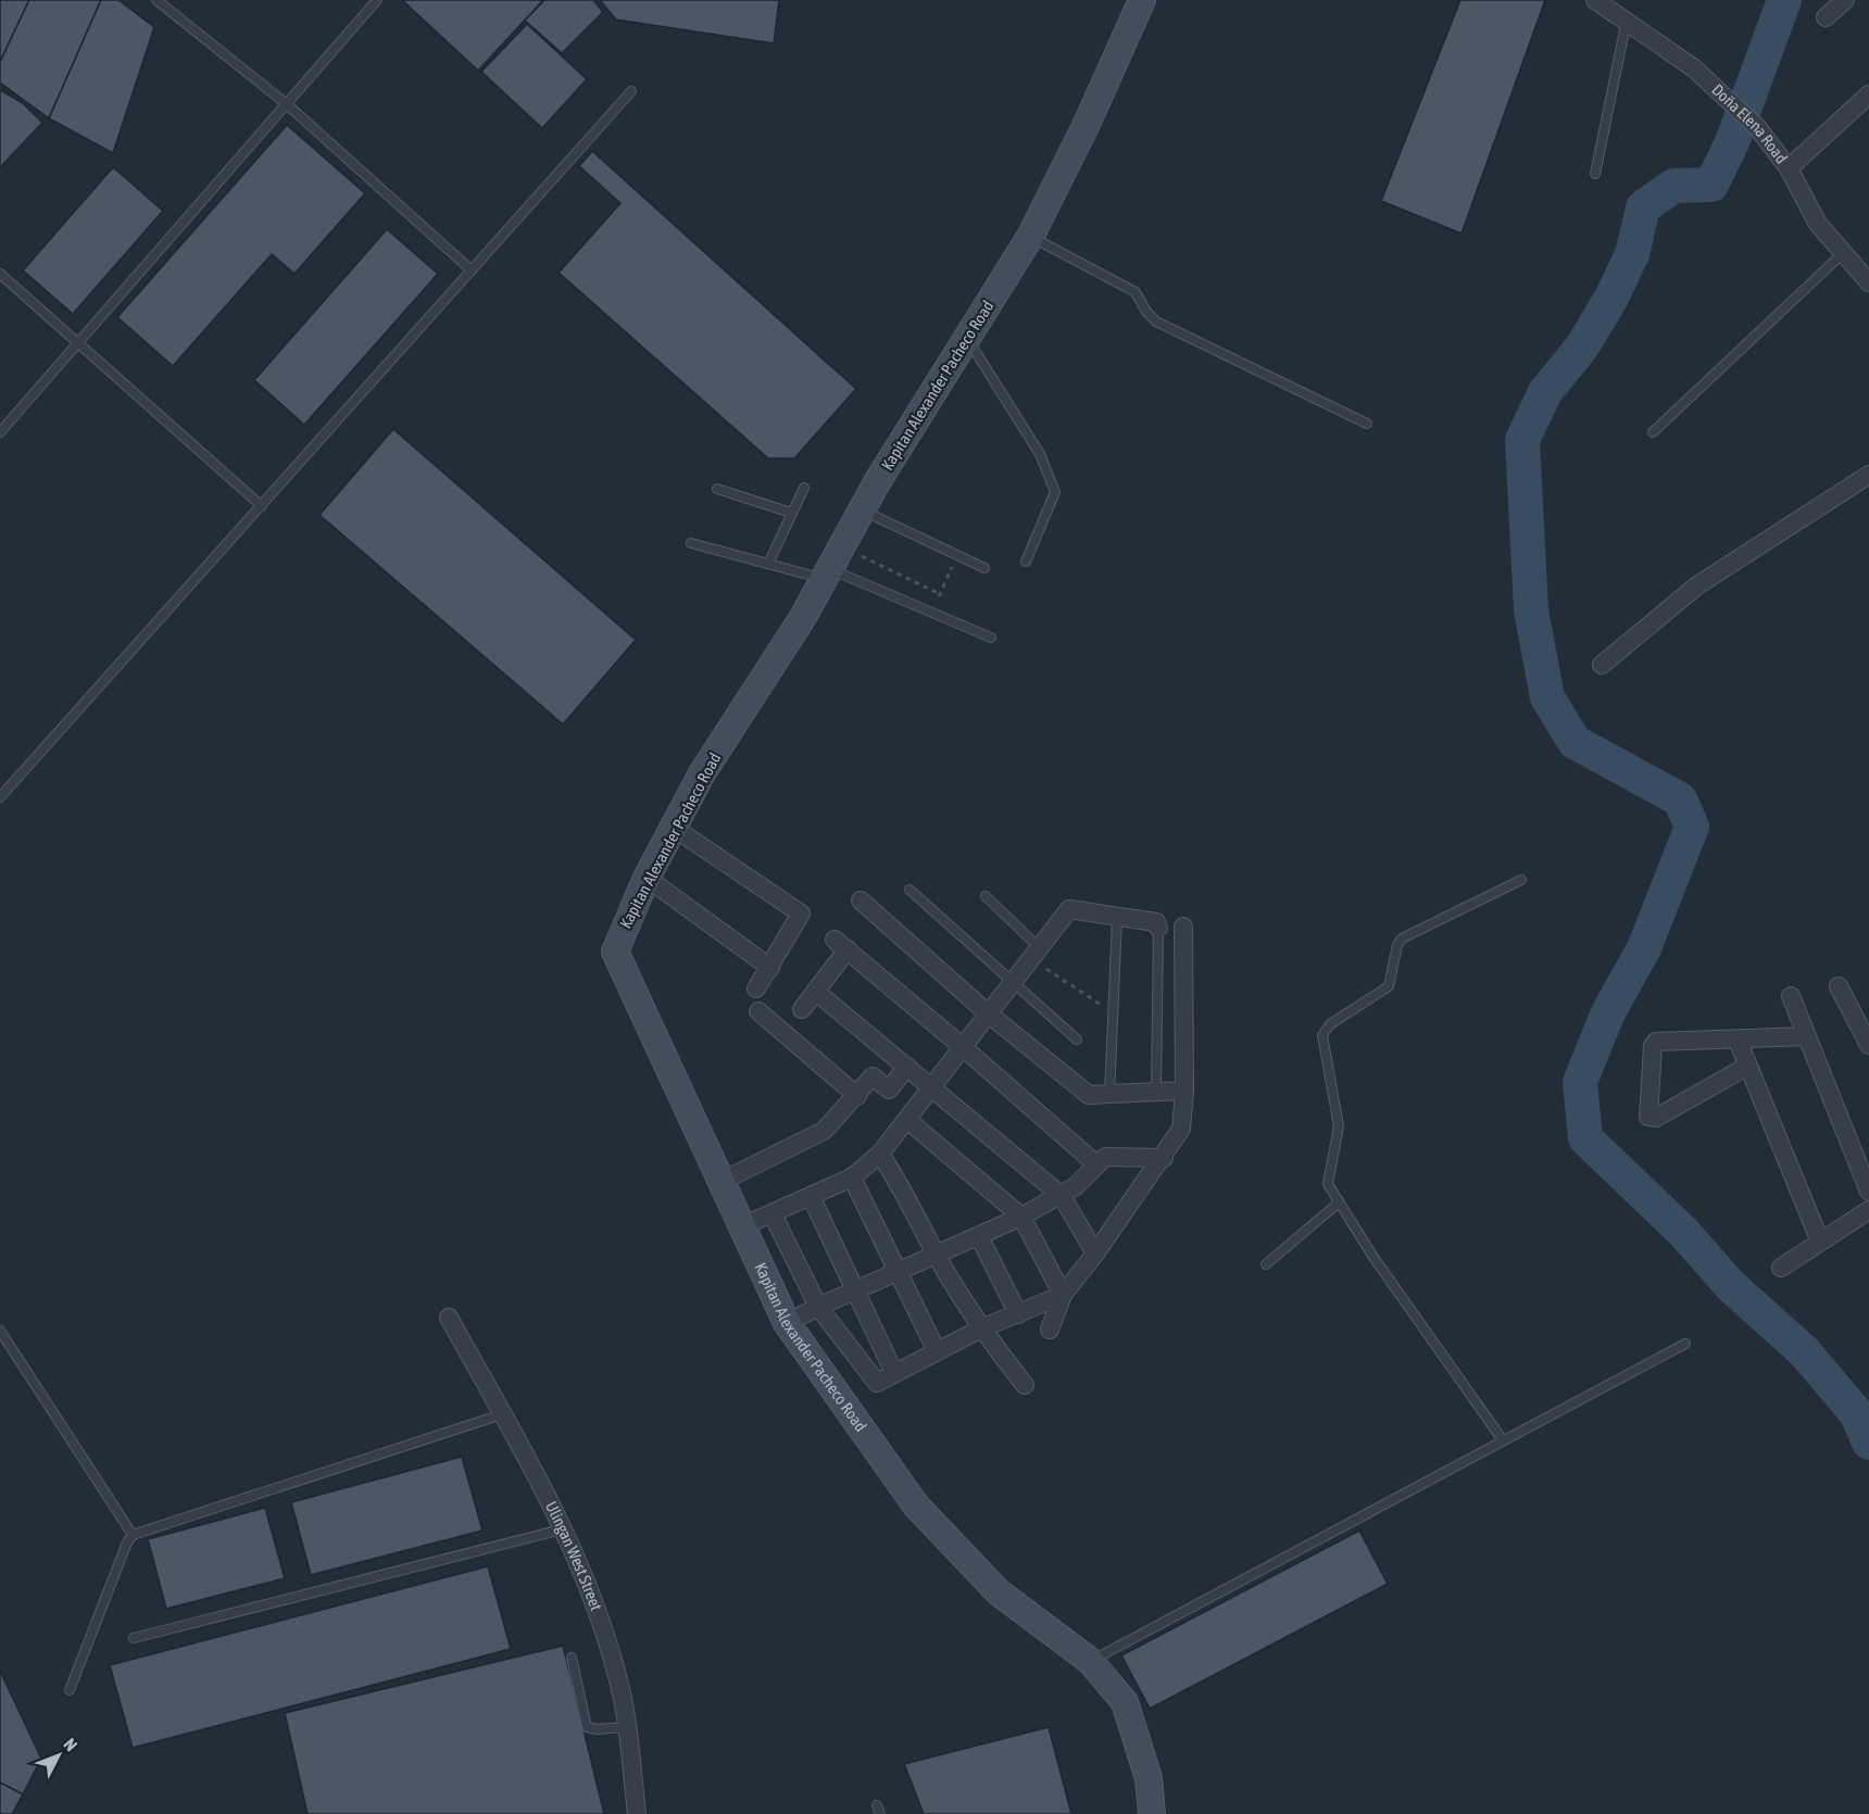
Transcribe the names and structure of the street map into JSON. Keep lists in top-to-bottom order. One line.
{"streets":{"street":["Doña Elena Road","Kapitan Alexander Pacheco Road","Ulingan West Street"]},"north":"top right"}
